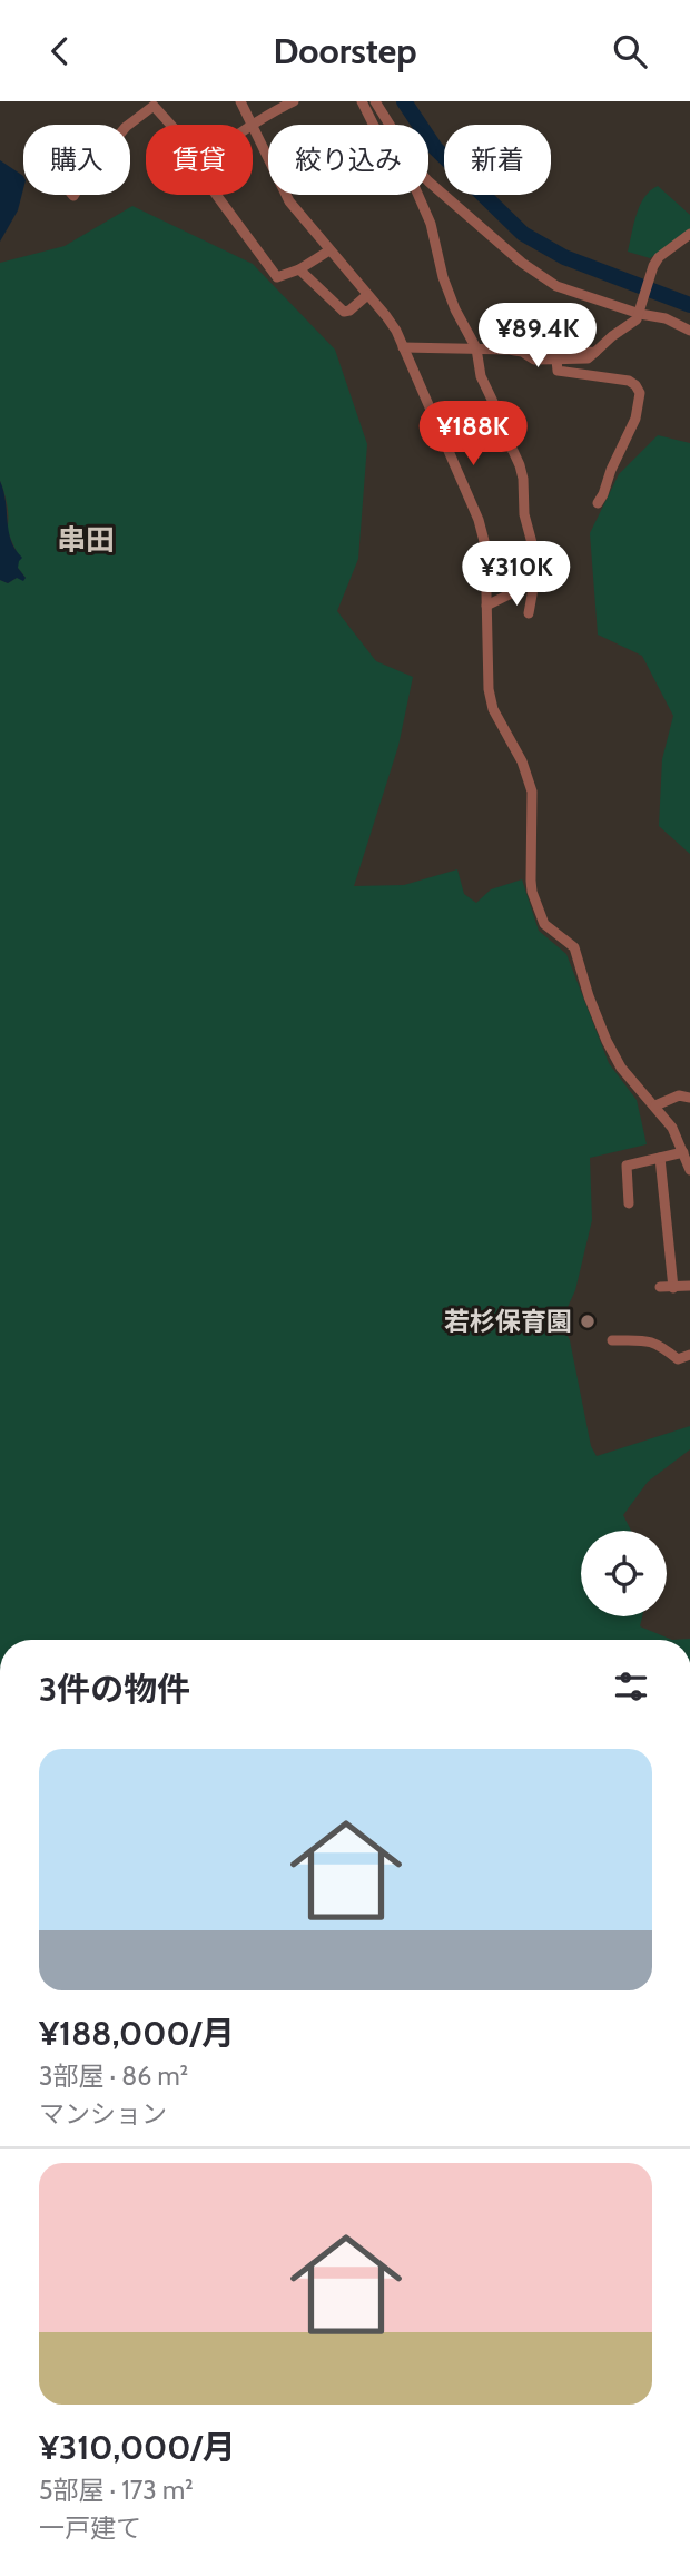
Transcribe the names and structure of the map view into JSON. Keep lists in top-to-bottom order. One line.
{"districts":["串田"],"places":["若杉保育園"],"page":{"header":"Doorstep","chip":["購入","賃貸","絞り込み","新着"],"price":["¥89.4K","¥188K","¥310K"],"heading":"3件の物件","list":[{"name":"¥188,000/月","note":"3部屋 · 86 m² · マンション"},{"name":"¥310,000/月","note":"5部屋 · 173 m² · 一戸建て"}]}}
